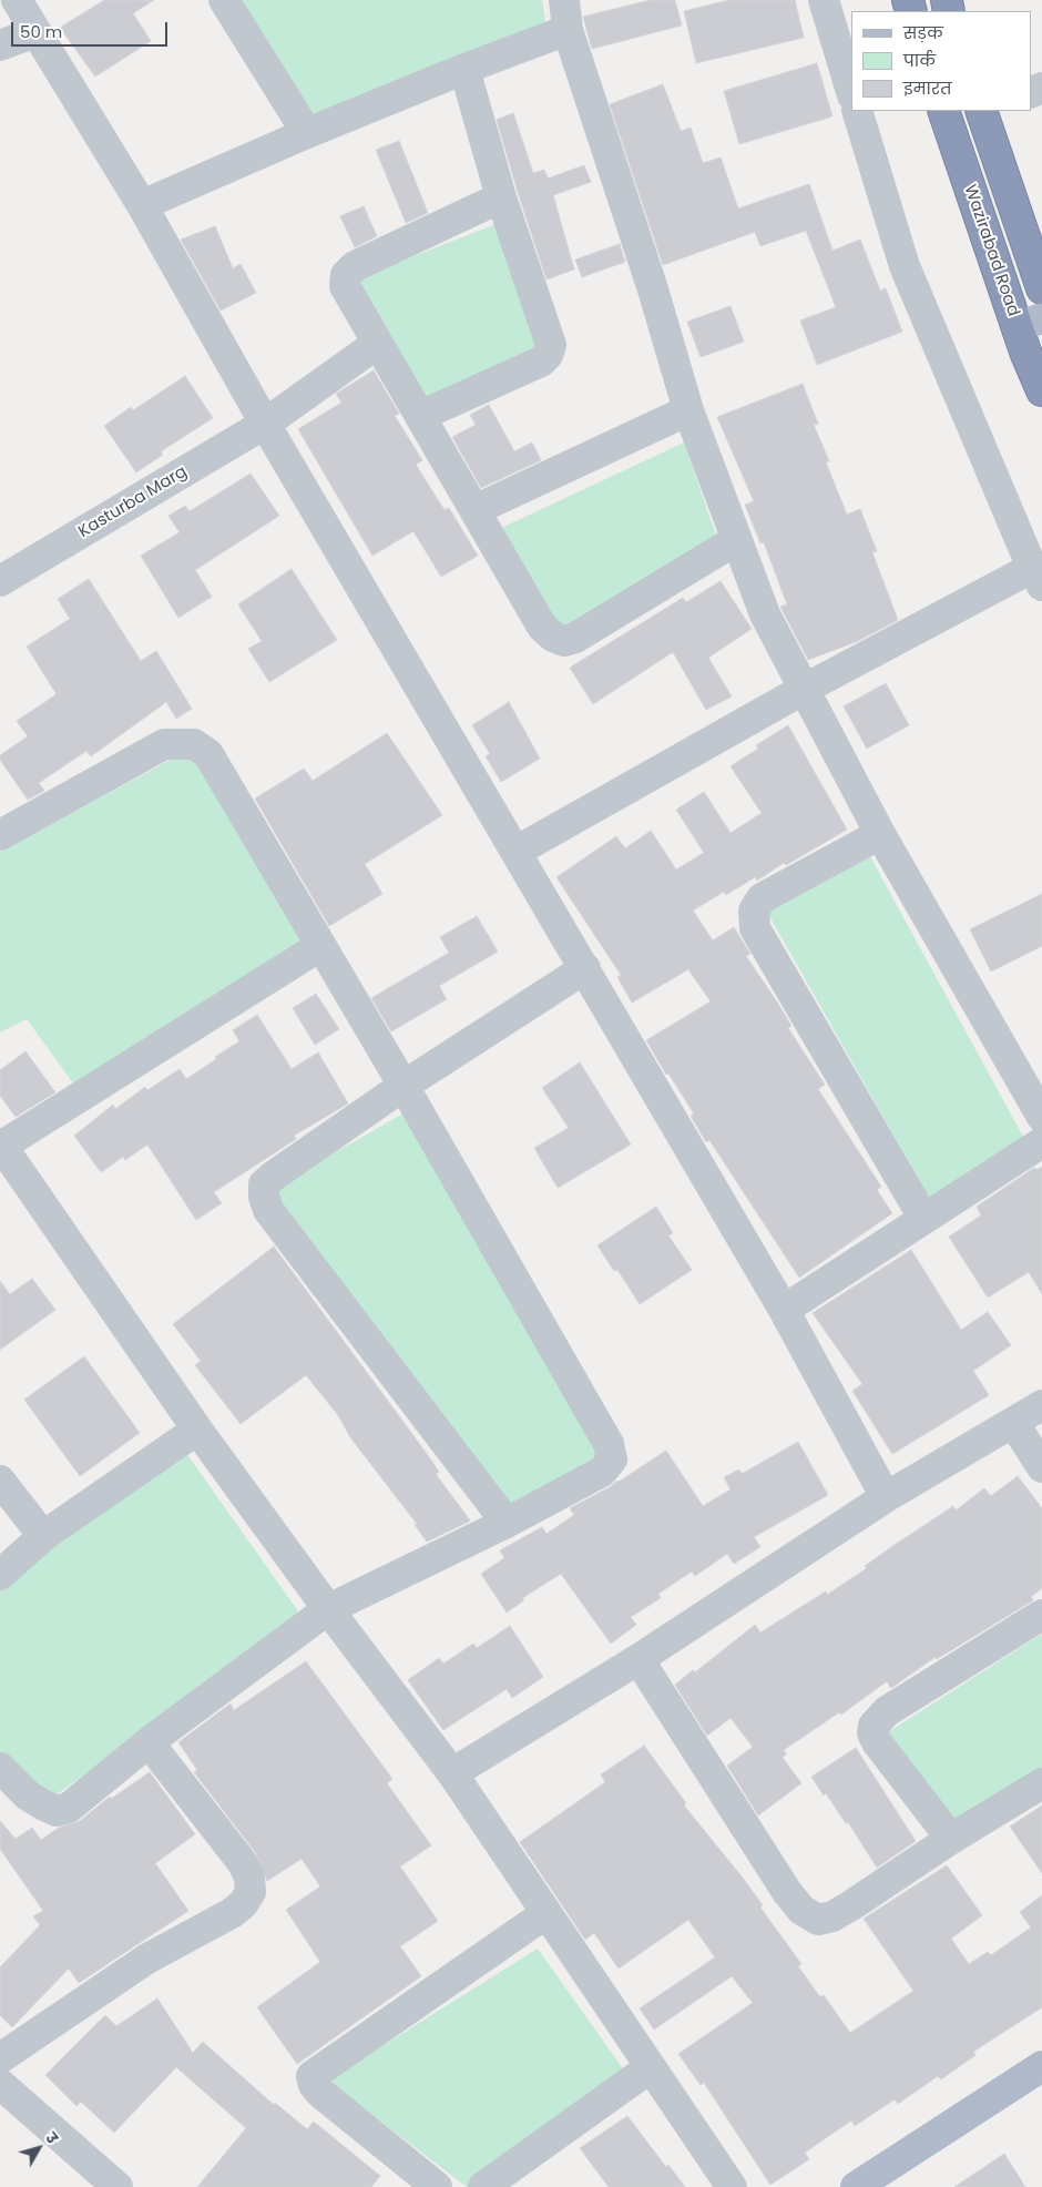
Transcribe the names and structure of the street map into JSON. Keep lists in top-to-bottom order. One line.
{"streets":{"highway":["Wazirabad Road"],"street":["Kasturba Marg"]},"legend":["सड़क","पार्क","इमारत"],"scale_bar":"50 m","north":"top right"}
